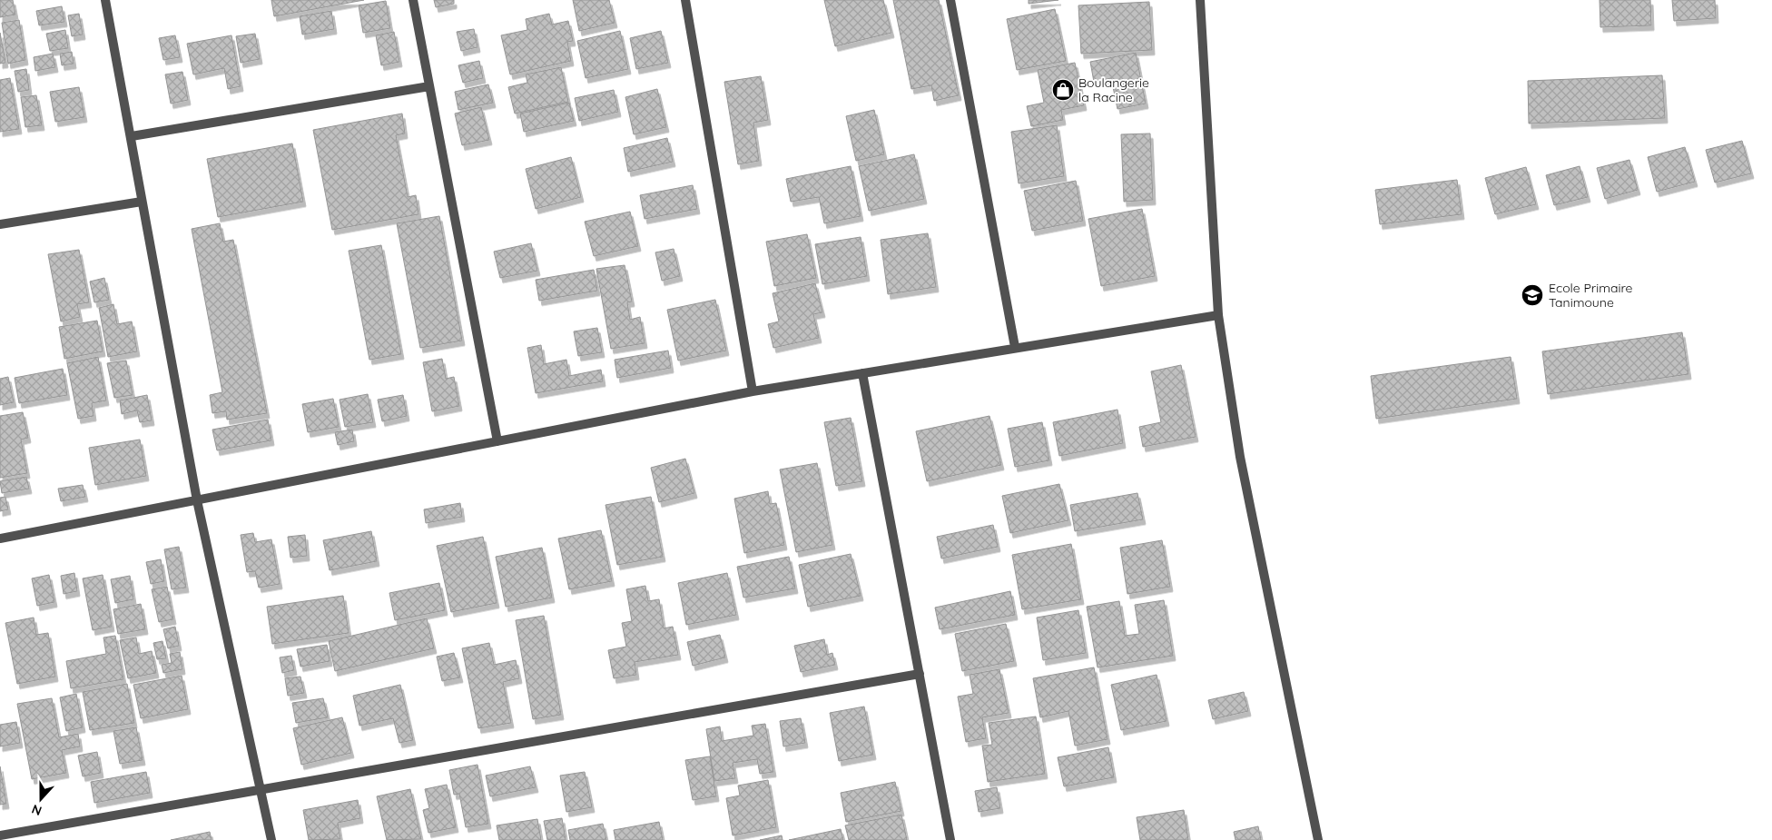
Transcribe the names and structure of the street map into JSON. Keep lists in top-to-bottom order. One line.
{"places":{"shop":["Boulangerie la Racine"],"school or university":["Ecole Primaire Tanimoune"]},"north":"bottom"}
